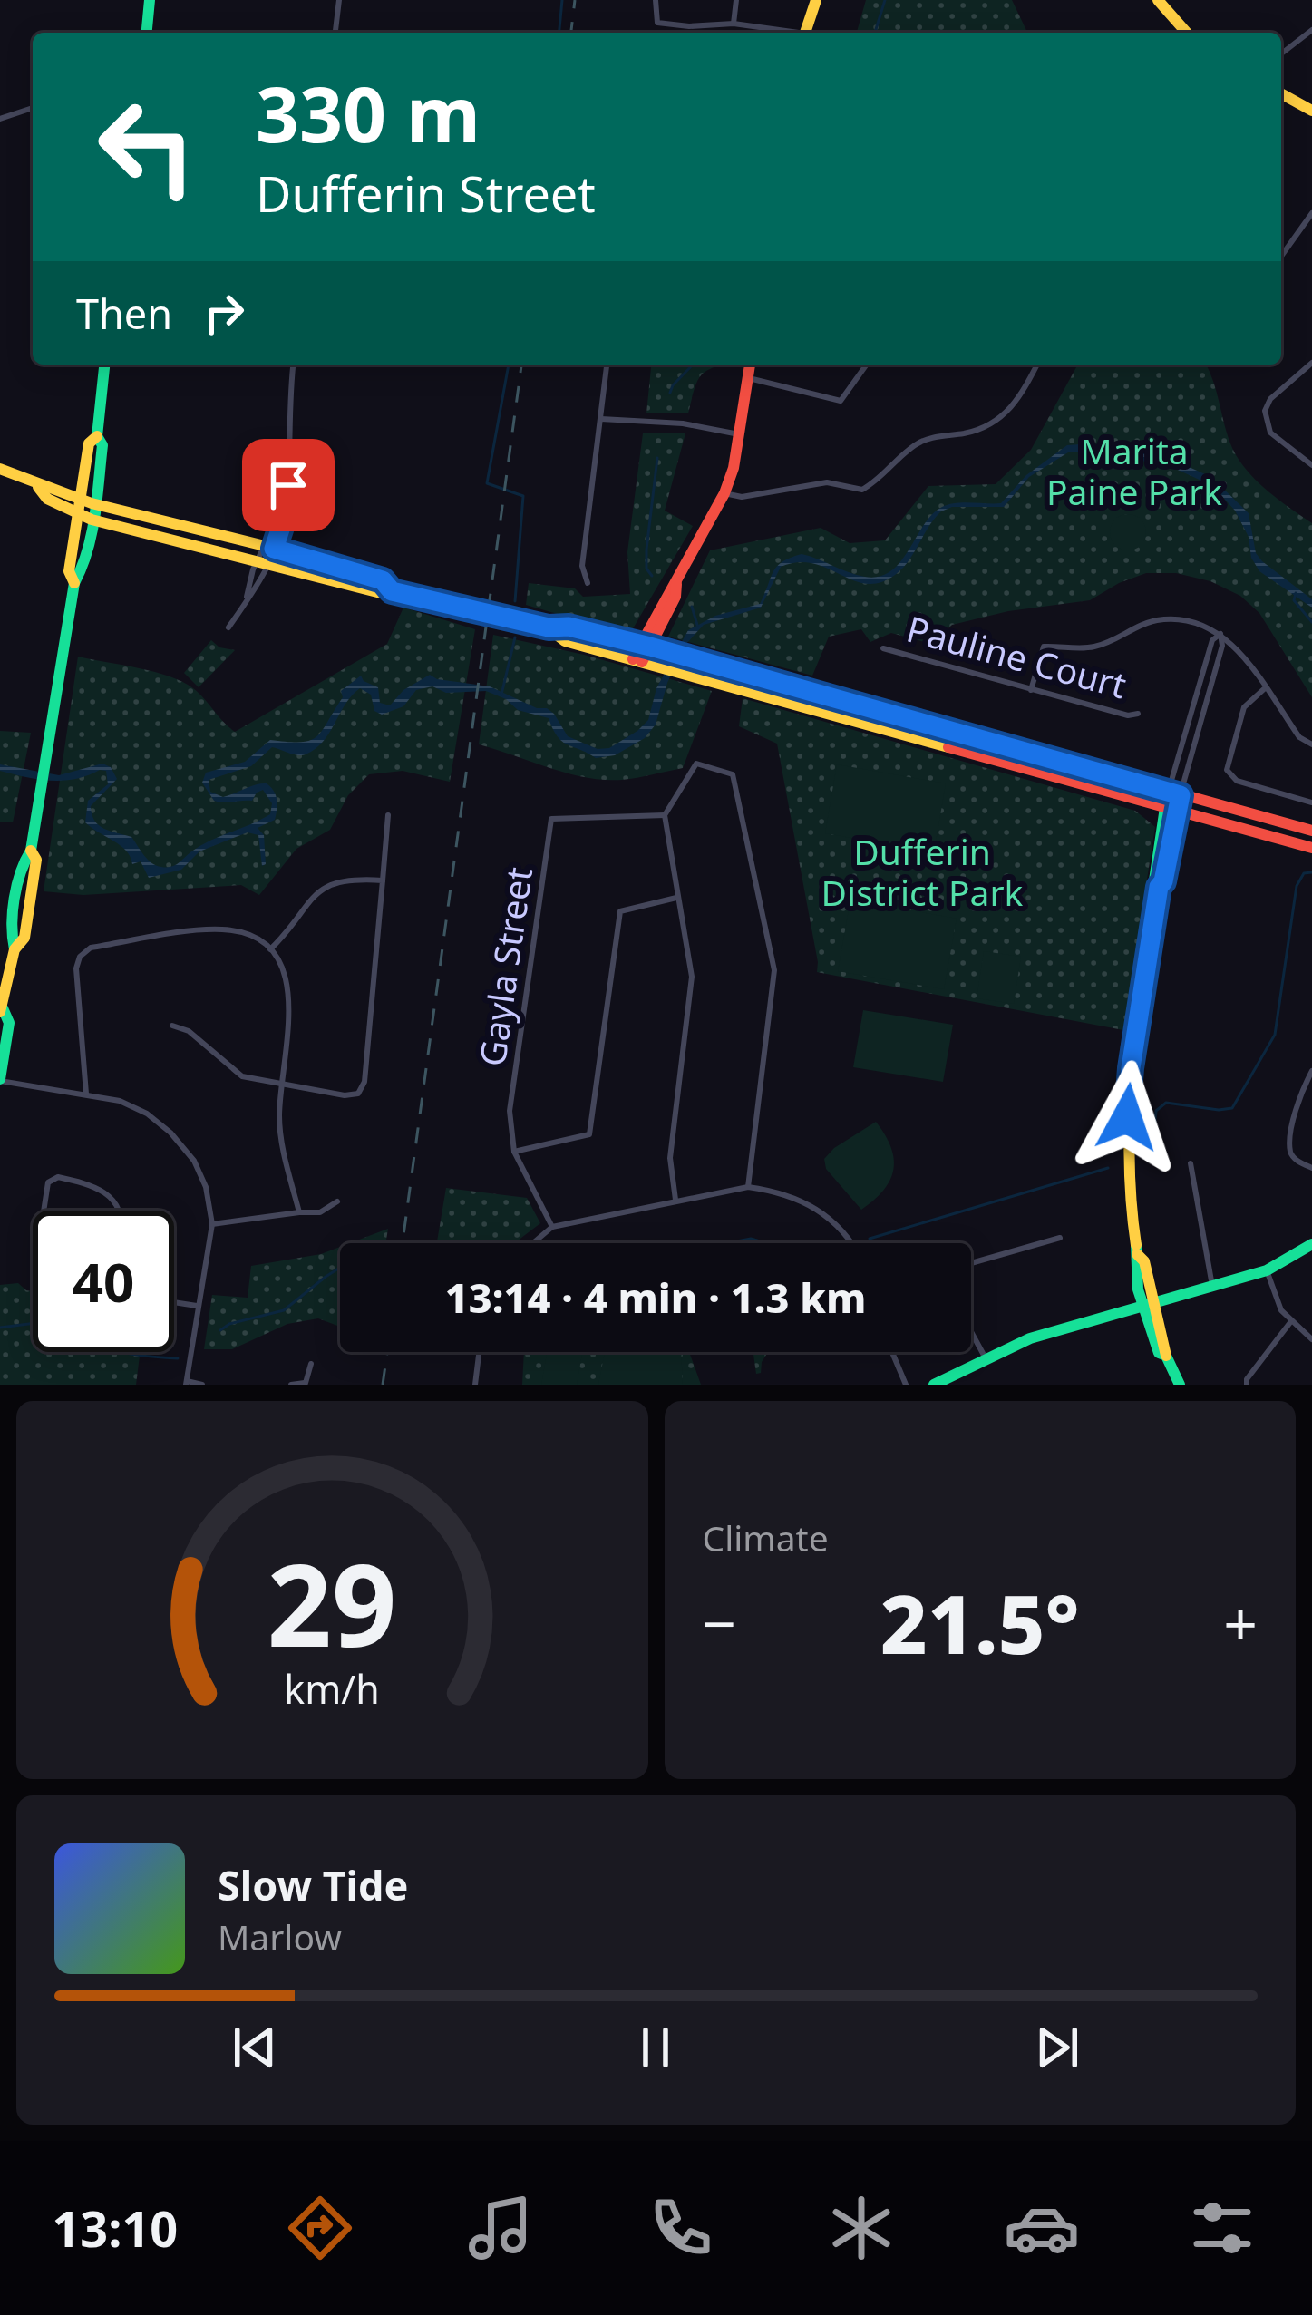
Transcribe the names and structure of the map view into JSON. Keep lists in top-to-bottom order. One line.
{"streets":{"street":["Pauline Court","Gayla Street"]},"parks":["Marita Paine Park","Dufferin District Park"],"page":{"turn":["330 m","Dufferin Street"],"then":"Then","limit":"40","trip":"13:14 · 4 min · 1.3 km","tile":"Climate","heat":["−","21.5°","+"],"song":["Slow Tide","Marlow"],"tabs":"13:10","gauge":["29","km/h"]}}
